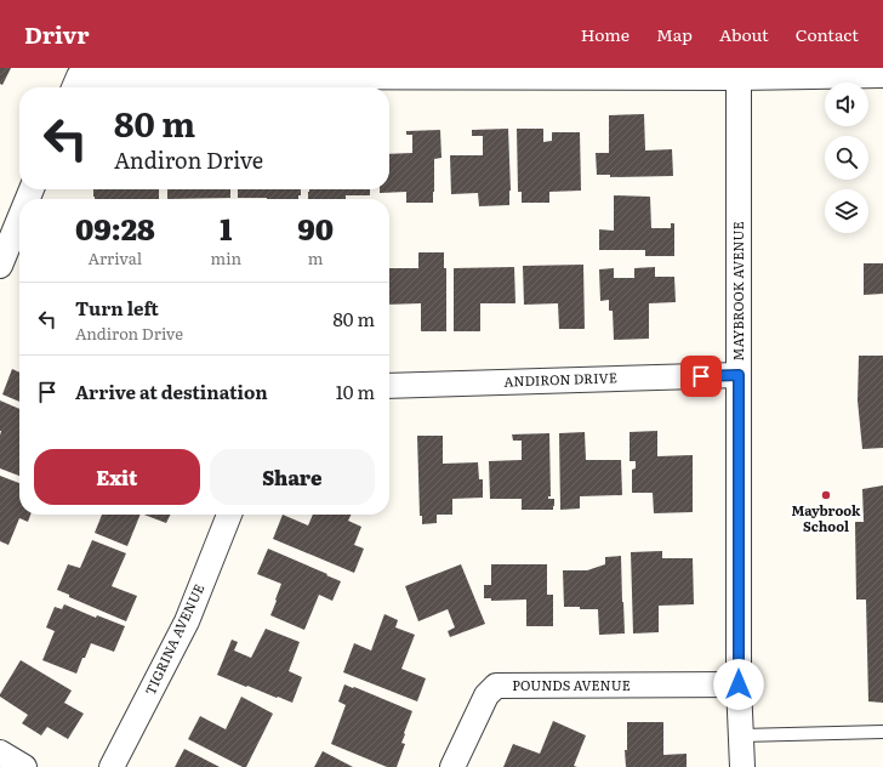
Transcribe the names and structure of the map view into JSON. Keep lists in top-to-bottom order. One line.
{"streets":{"street":["MAYBROOK AVENUE","ANDIRON DRIVE","TIGRINA AVENUE","POUNDS AVENUE"]},"crossings":[["MAYBROOK AVENUE","ANDIRON DRIVE"],["MAYBROOK AVENUE","POUNDS AVENUE"]],"places":["Maybrook School"],"page":{"header":"Drivr","nav":["Home","Map","About","Contact"],"turn":["80 m","Andiron Drive"],"eta":["09:28","Arrival","1","min","90","m"],"list":[{"name":"Turn left","note":"Andiron Drive","value":"80 m"},{"name":"Arrive at destination","value":"10 m"}],"buttons":["Exit","Share"]}}
